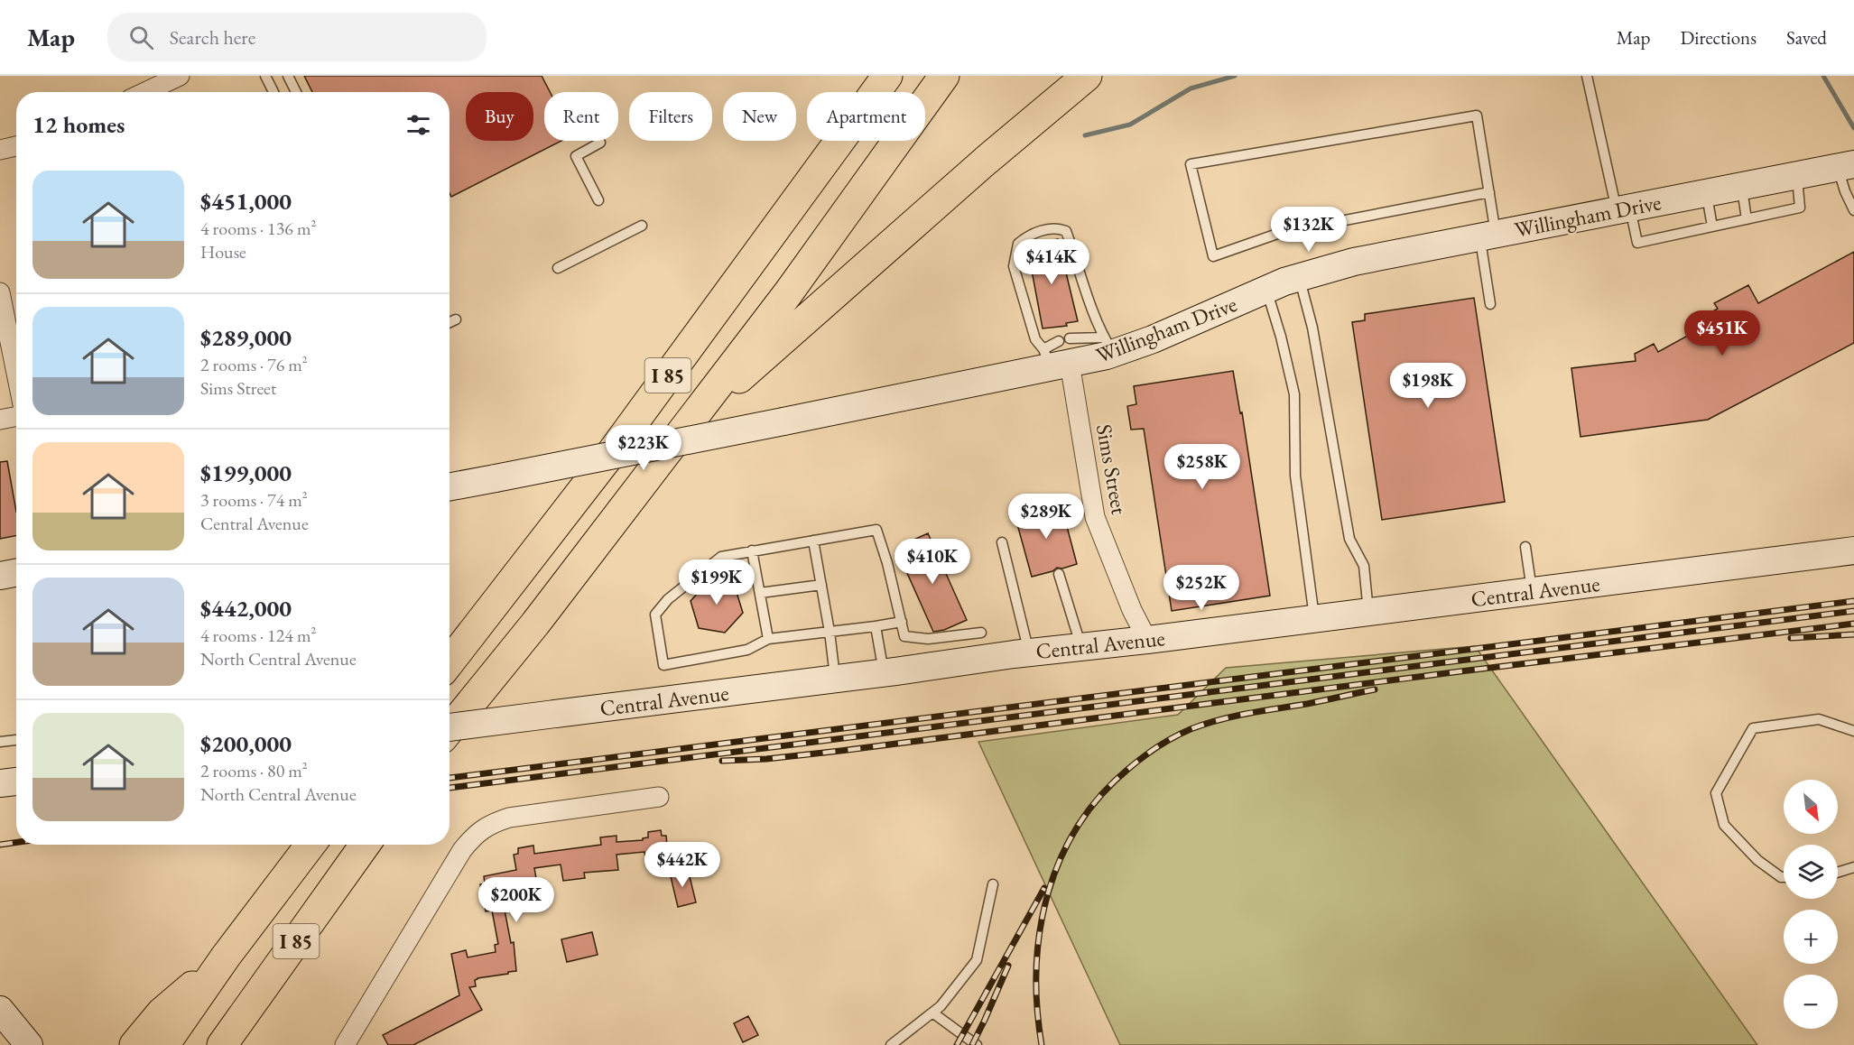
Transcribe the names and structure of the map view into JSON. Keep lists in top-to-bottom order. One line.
{"streets":{"highway":["I 85"],"street":["Willingham Drive","Sims Street","Central Avenue"]},"crossings":[["Willingham Drive","Sims Street"],["Sims Street","Central Avenue"]],"north":"bottom right","page":{"header":"Map","search":"Search here","nav":["Map","Directions","Saved"],"chip":["Buy","Rent","Filters","New","Apartment"],"heading":"12 homes","list":[{"name":"$451,000","note":"4 rooms · 136 m² · House"},{"name":"$289,000","note":"2 rooms · 76 m² · Sims Street"},{"name":"$199,000","note":"3 rooms · 74 m² · Central Avenue"},{"name":"$442,000","note":"4 rooms · 124 m² · North Central Avenue"},{"name":"$200,000","note":"2 rooms · 80 m² · North Central Avenue"}],"price":["$132K","$414K","$451K","$198K","$223K","$258K","$289K","$410K","$199K","$252K","$442K","$200K"],"map_buttons":["+","−"]}}
